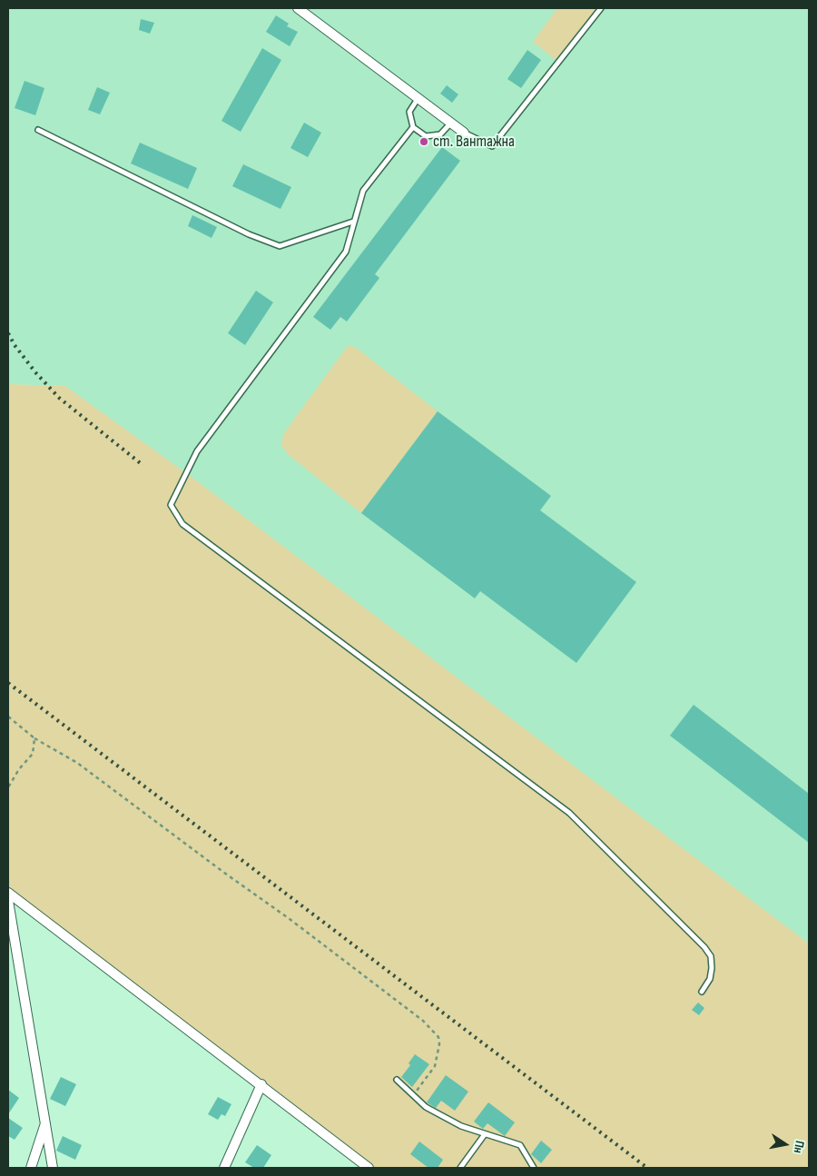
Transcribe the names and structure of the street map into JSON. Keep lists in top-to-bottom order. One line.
{"places":["ст. Вантажна"],"north":"right"}
